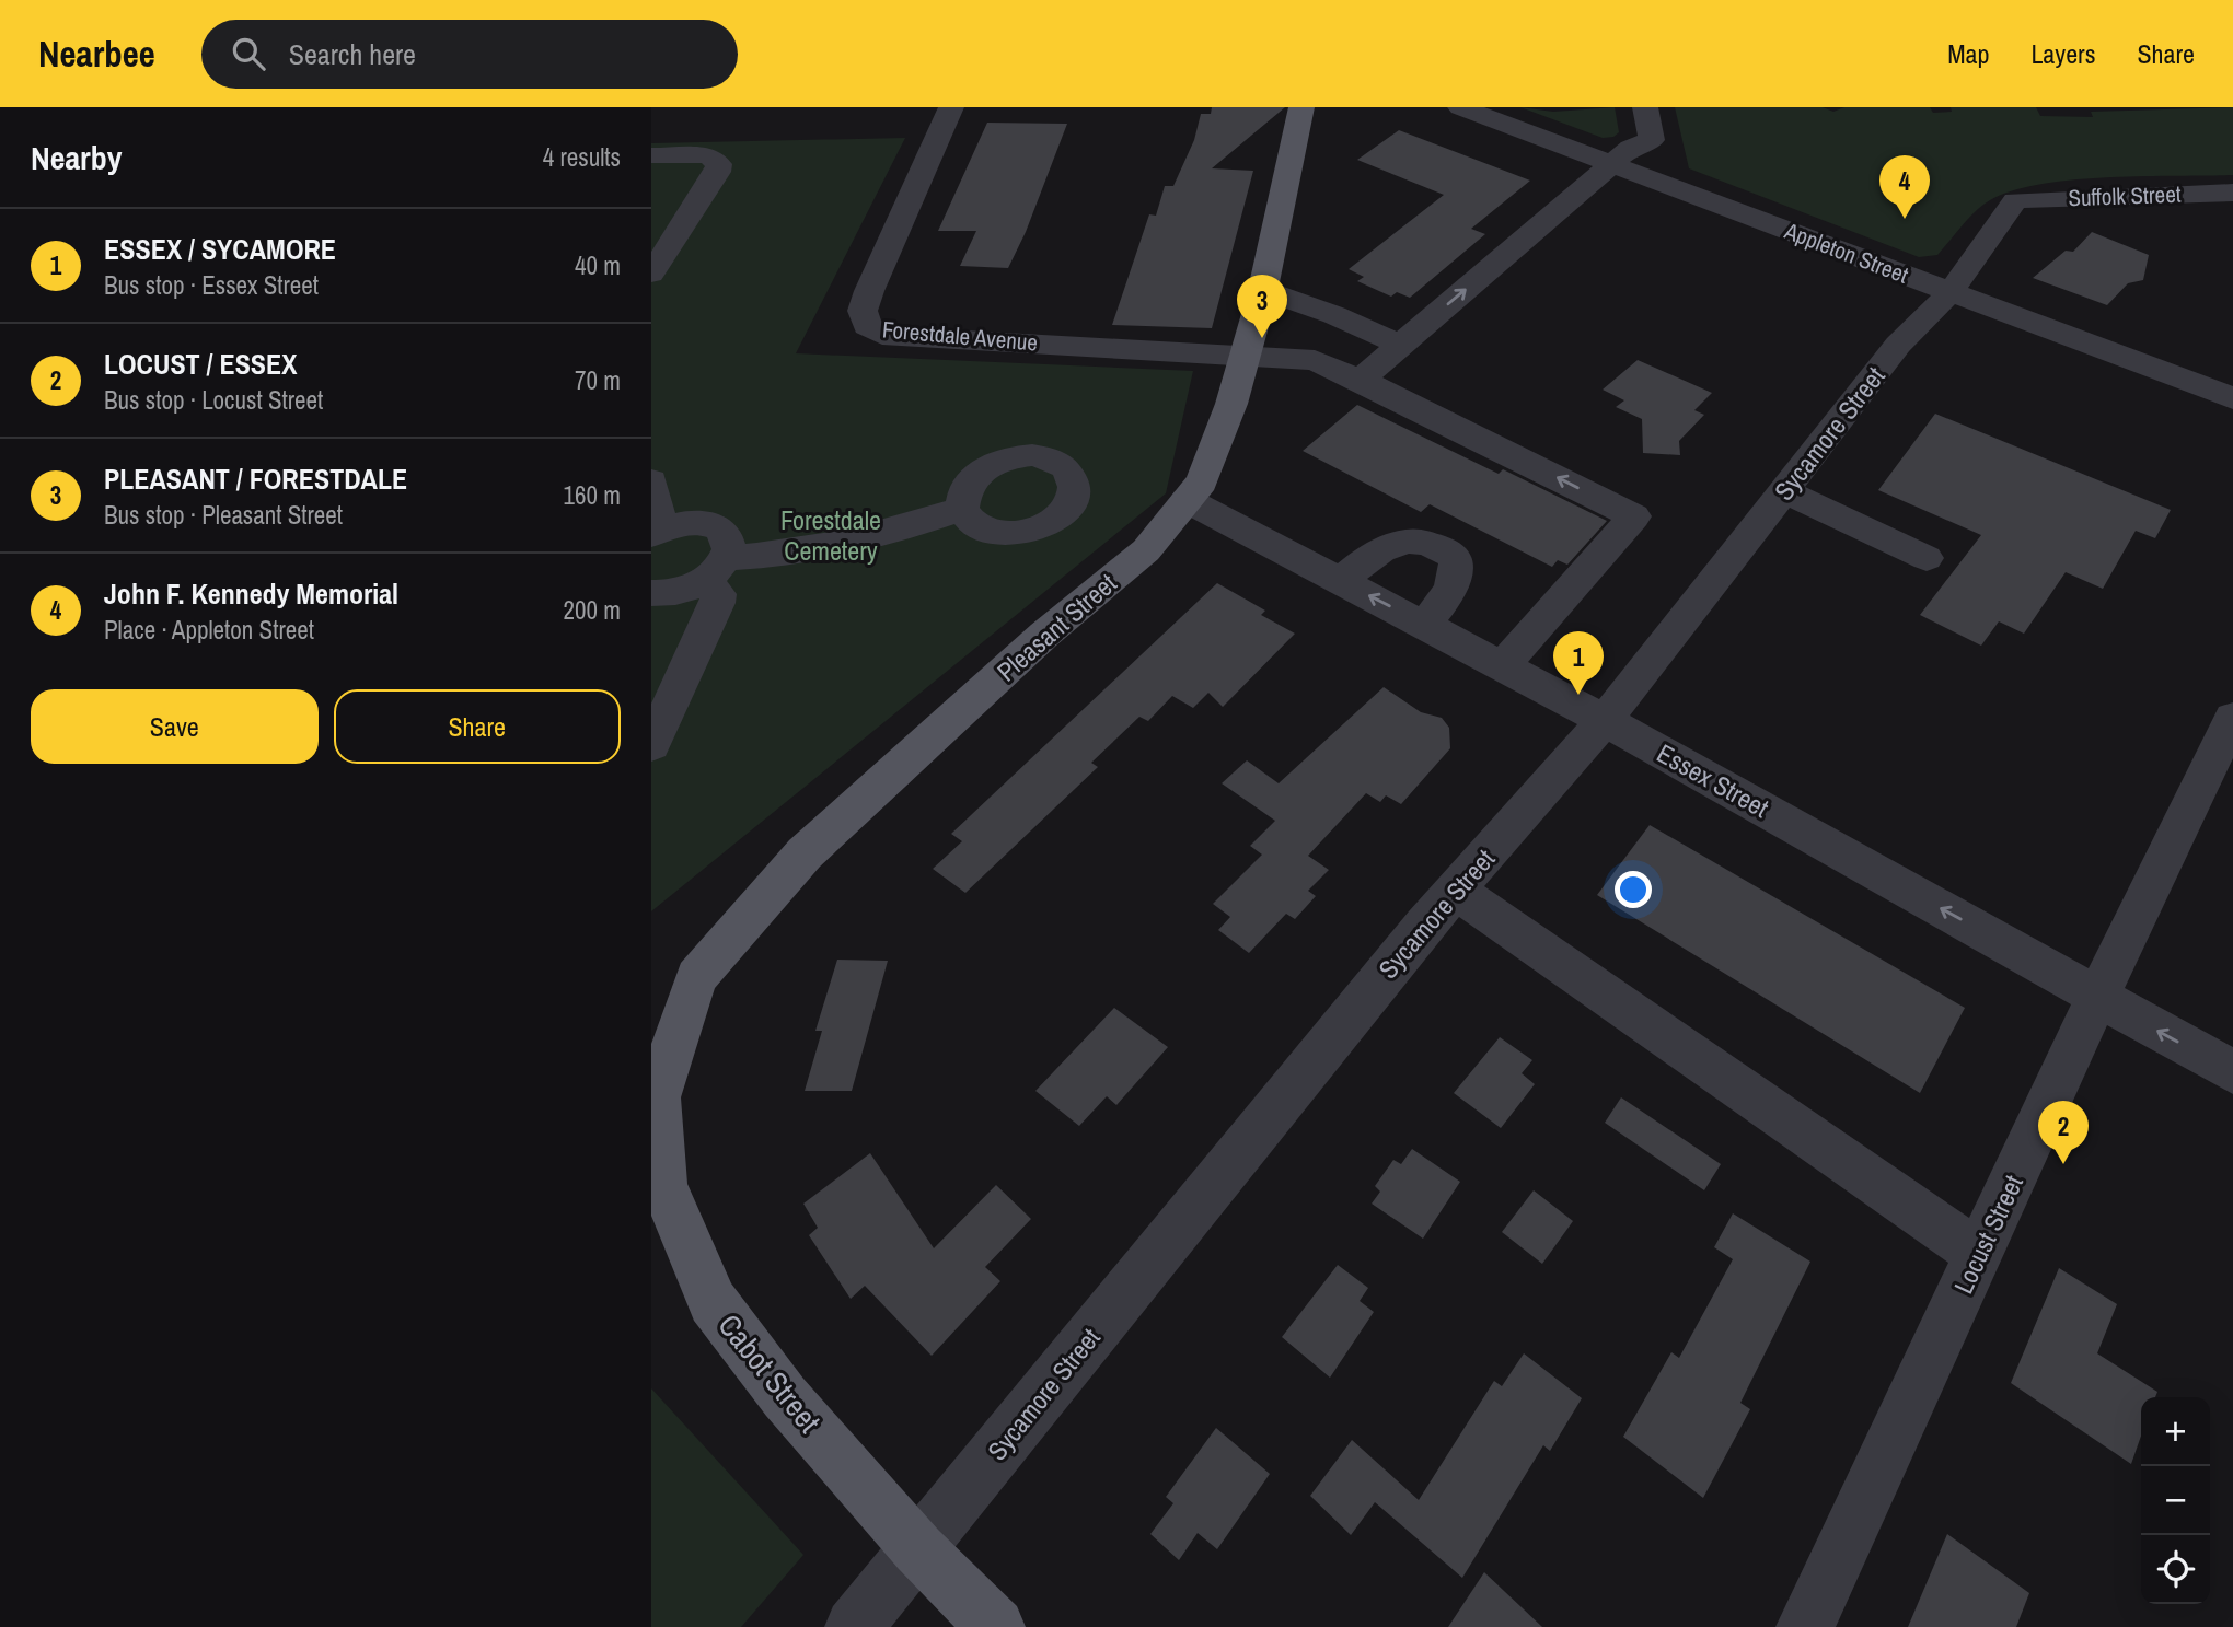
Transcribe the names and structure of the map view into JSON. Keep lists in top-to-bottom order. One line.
{"streets":{"main road":["Pleasant Street","Cabot Street"],"street":["Suffolk Street","Appleton Street","Forestdale Avenue","Sycamore Street","Essex Street","Locust Street"]},"crossings":[["Suffolk Street","Sycamore Street"],["Appleton Street","Sycamore Street"],["Forestdale Avenue","Pleasant Street"],["Sycamore Street","Essex Street"],["Sycamore Street","Cabot Street"],["Pleasant Street","Essex Street"],["Pleasant Street","Cabot Street"],["Essex Street","Locust Street"]],"parks":["Forestdale Cemetery"],"page":{"header":"Nearbee","search":"Search here","nav":["Map","Layers","Share"],"heading":["Nearby","4 results"],"pins":["4","3","1","2"],"list":[{"mark":"1","name":"ESSEX / SYCAMORE","note":"Bus stop · Essex Street","value":"40 m"},{"mark":"2","name":"LOCUST / ESSEX","note":"Bus stop · Locust Street","value":"70 m"},{"mark":"3","name":"PLEASANT / FORESTDALE","note":"Bus stop · Pleasant Street","value":"160 m"},{"mark":"4","name":"John F. Kennedy Memorial","note":"Place · Appleton Street","value":"200 m"}],"buttons":["Save","Share"],"map_buttons":["+","−"]}}
